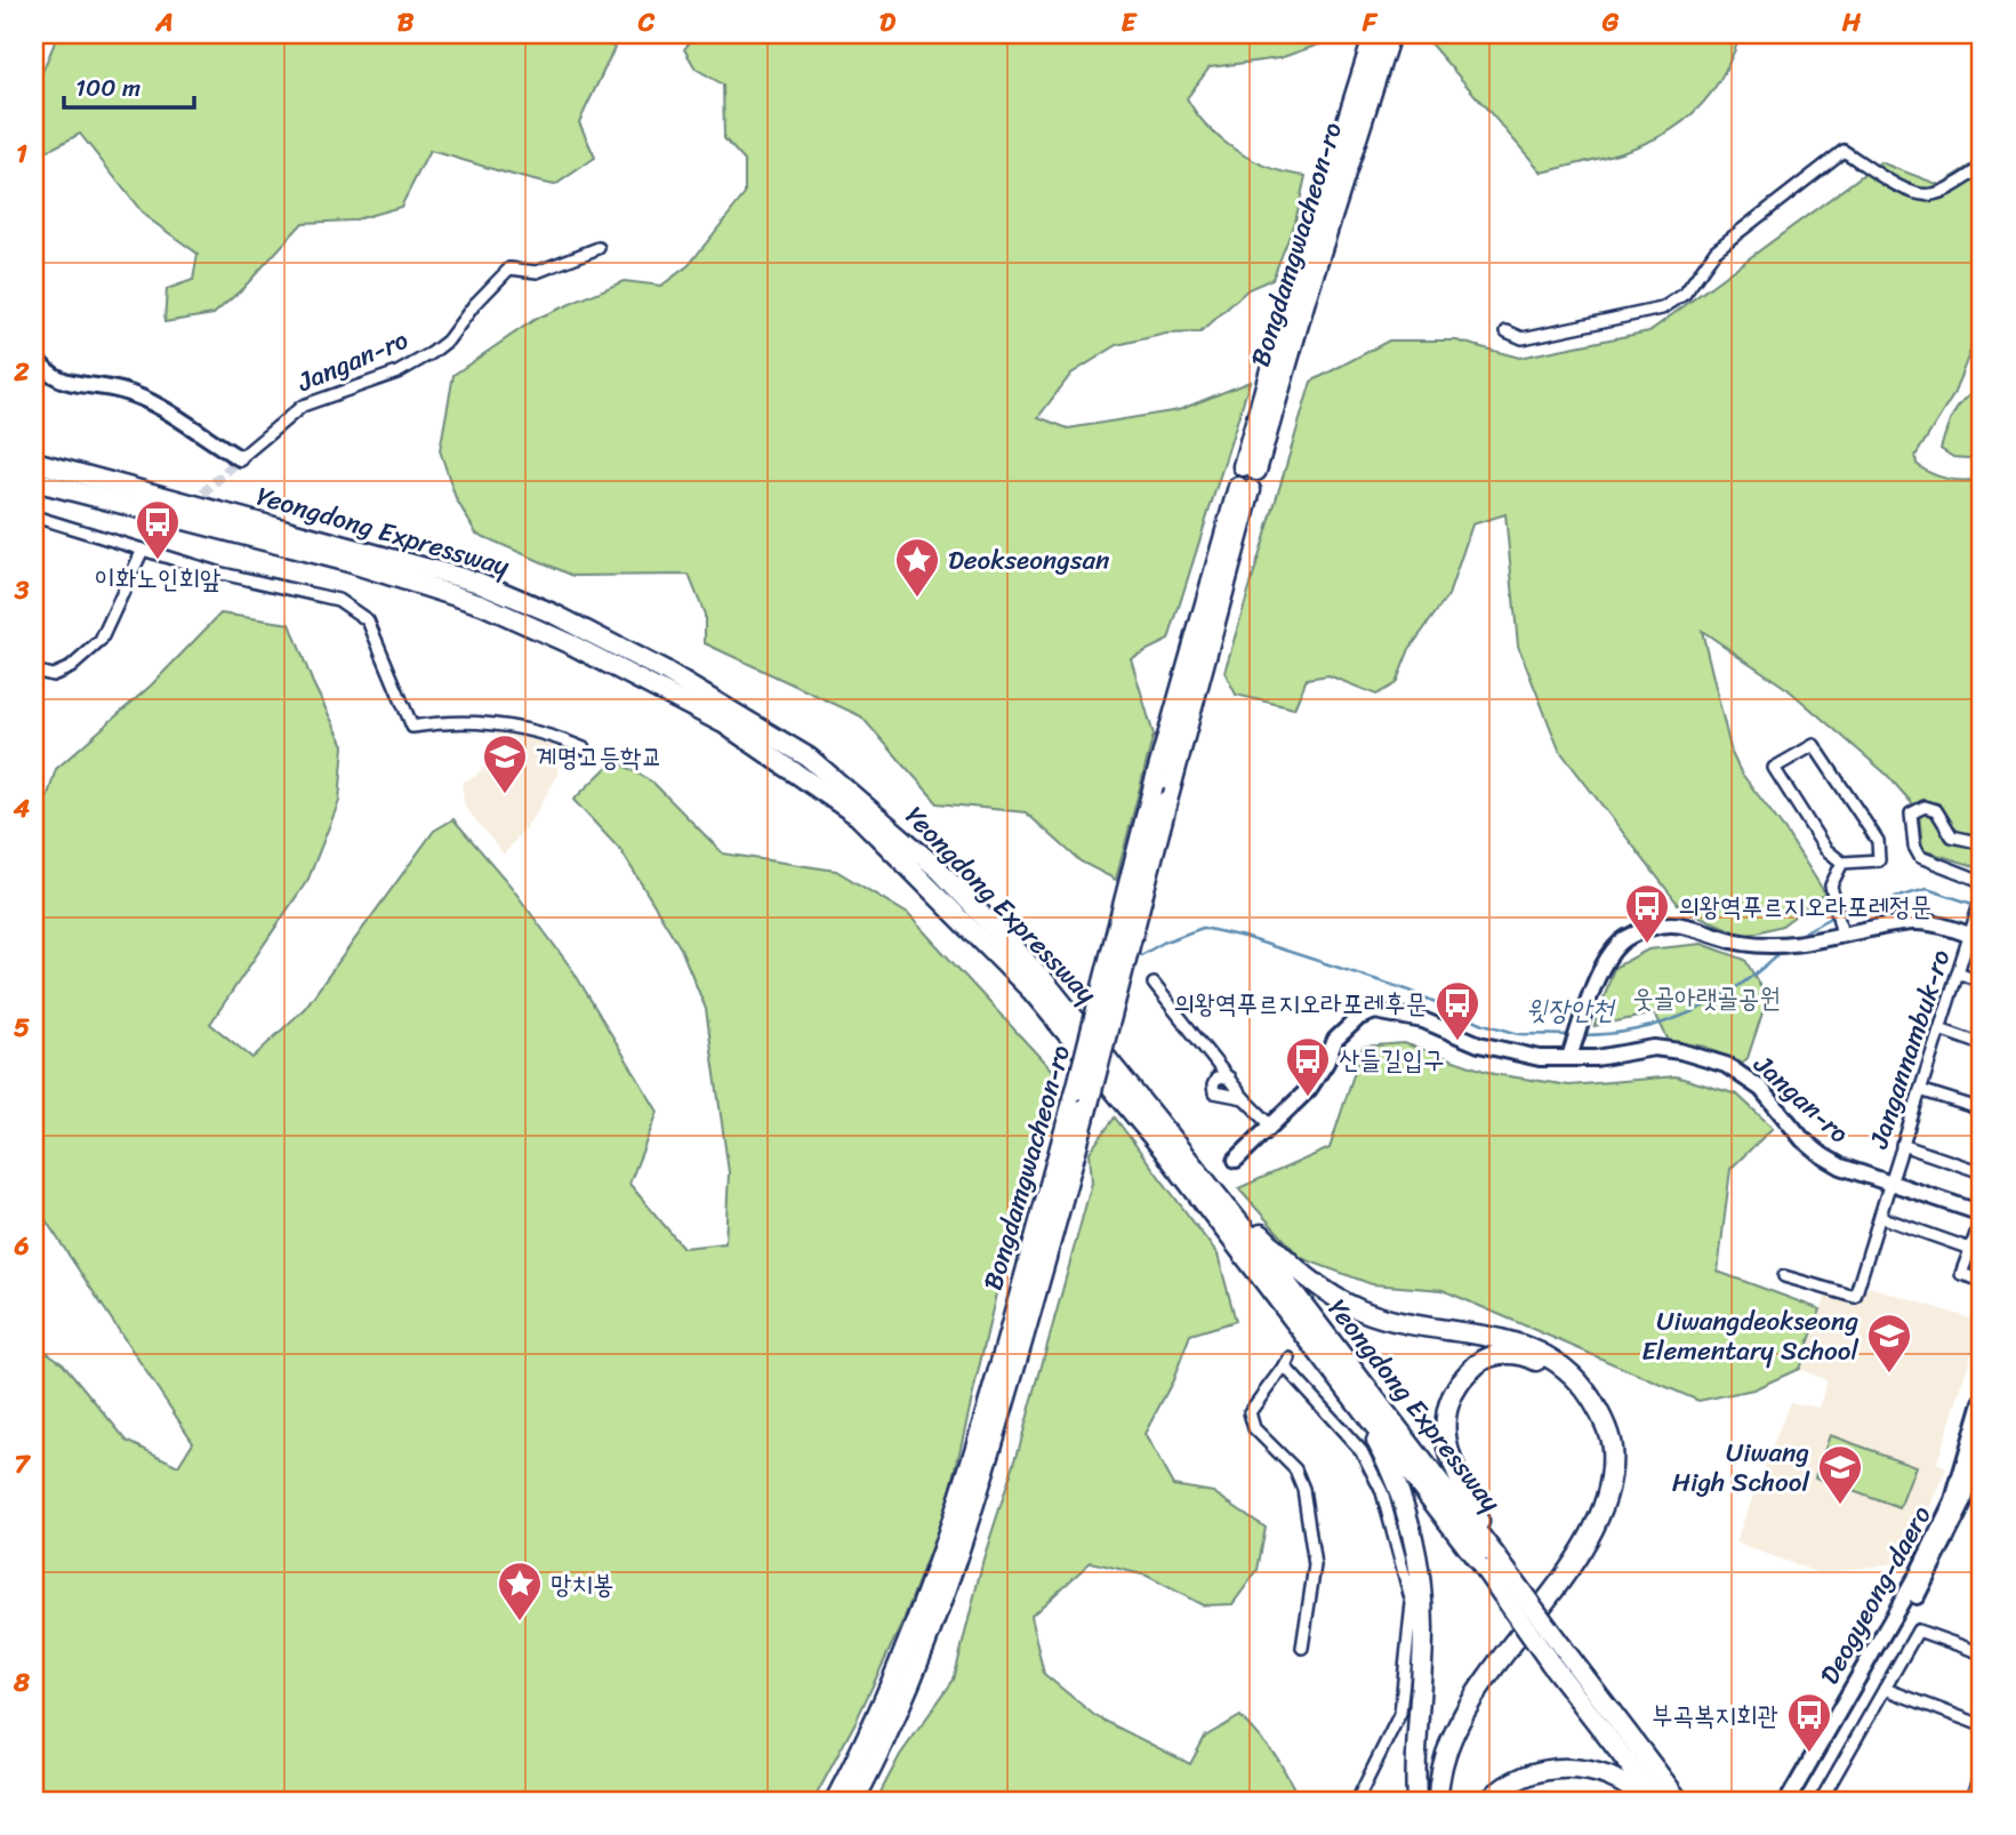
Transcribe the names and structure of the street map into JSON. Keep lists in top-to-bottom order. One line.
{"streets":{"highway":["Bongdamgwacheon-ro","Yeongdong Expressway"],"street":["Jangan-ro","Jangannambuk-ro","Deogyeong-daero"]},"crossings":[["Jangan-ro","Jangannambuk-ro"]],"water":["윗장안천"],"parks":["웃골아랫골공원"],"places":{"bus stop":["이화노인회앞","의왕역푸르지오라포레정문","의왕역푸르지오라포레후문","산들길입구","부곡복지회관"],"place":["Deokseongsan","망치봉"],"school or university":["계명고등학교","Uiwangdeokseong Elementary School","Uiwang High School"]},"scale_bar":"100 m","grid":{"columns":["A","B","C","D","E","F","G","H"],"rows":["1","2","3","4","5","6","7","8"]}}
